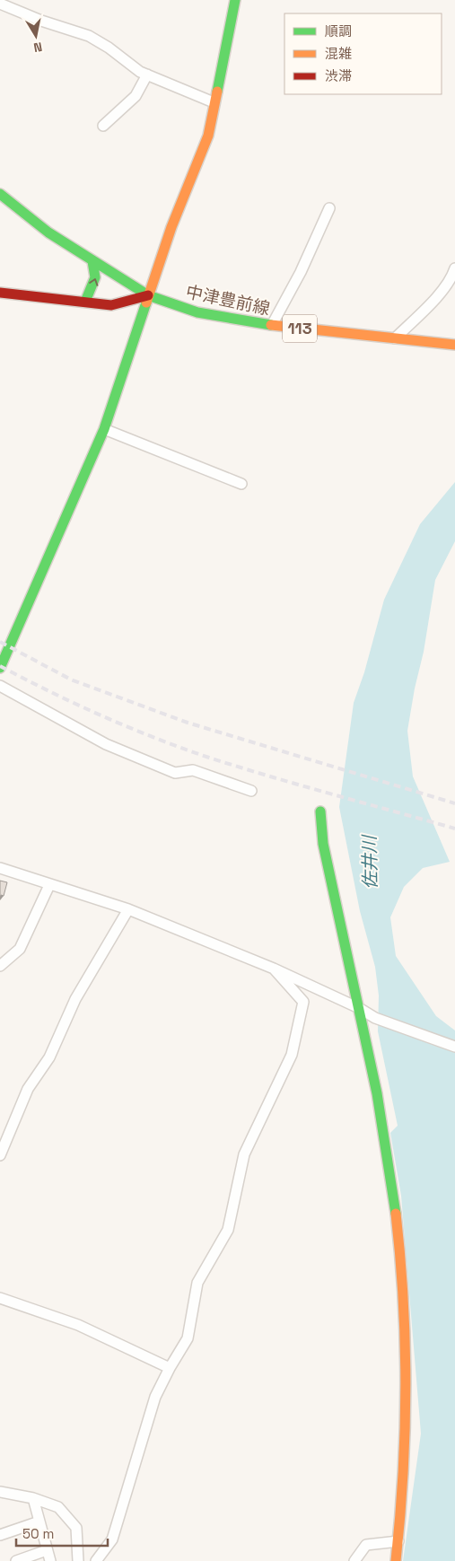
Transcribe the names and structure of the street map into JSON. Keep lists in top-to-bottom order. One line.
{"streets":{"street":["中津豊前線","113"]},"water":["佐井川"],"legend":["順調","混雑","渋滞"],"scale_bar":"50 m","north":"bottom"}
